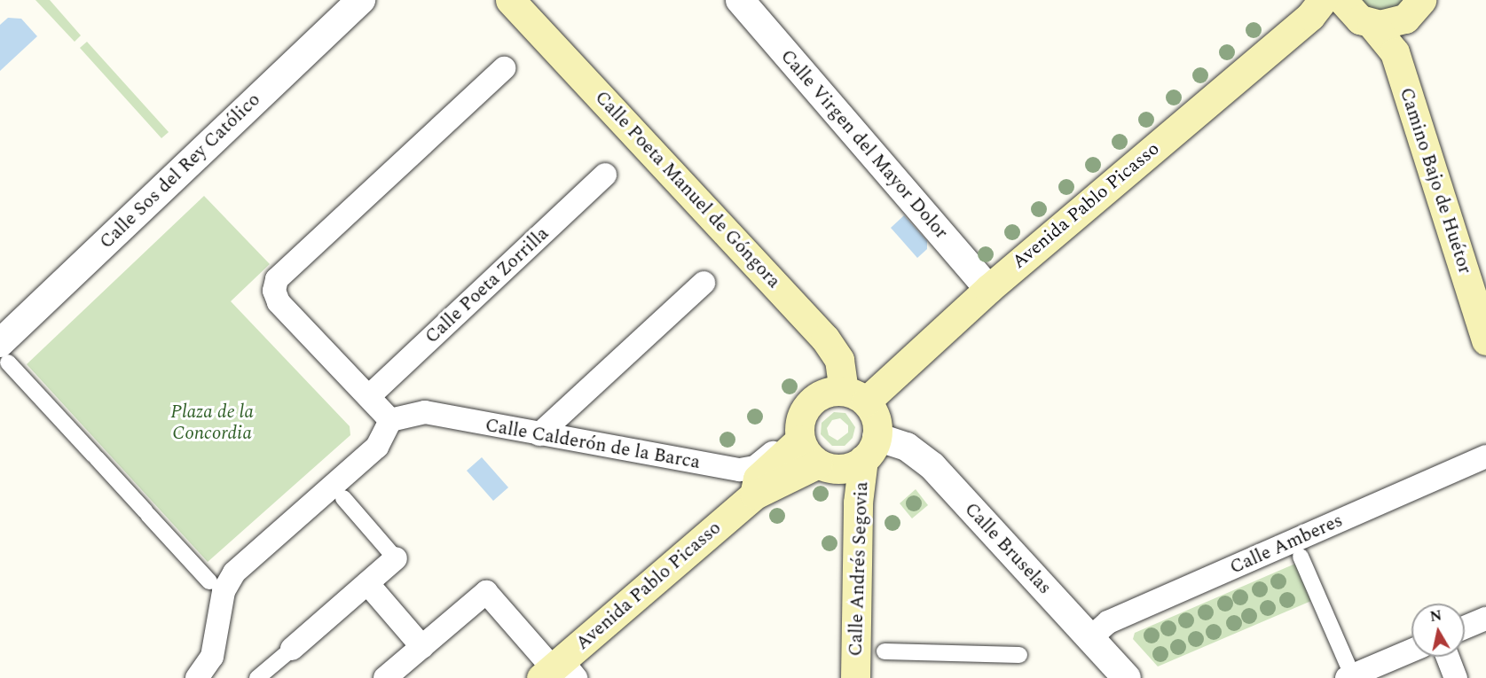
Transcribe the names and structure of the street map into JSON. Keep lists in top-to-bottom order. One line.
{"streets":{"main road":["Camino Bajo de Huétor","Calle Poeta Manuel de Góngora","Avenida Pablo Picasso","Calle Andrés Segovia"],"street":["Calle Virgen del Mayor Dolor","Calle Sos del Rey Católico","Calle Poeta Zorrilla","Calle Calderón de la Barca","Calle Amberes","Calle Bruselas"]},"crossings":[["Calle Virgen del Mayor Dolor","Avenida Pablo Picasso"],["Camino Bajo de Huétor","Avenida Pablo Picasso"],["Calle Poeta Manuel de Góngora","Avenida Pablo Picasso"],["Calle Poeta Manuel de Góngora","Calle Calderón de la Barca"],["Calle Poeta Manuel de Góngora","Calle Bruselas"],["Calle Poeta Manuel de Góngora","Calle Andrés Segovia"],["Avenida Pablo Picasso","Calle Calderón de la Barca"],["Avenida Pablo Picasso","Calle Bruselas"],["Avenida Pablo Picasso","Calle Andrés Segovia"],["Calle Calderón de la Barca","Calle Bruselas"],["Calle Calderón de la Barca","Calle Andrés Segovia"],["Calle Amberes","Calle Bruselas"],["Calle Bruselas","Calle Andrés Segovia"]],"parks":["Plaza de la Concordia"],"north":"top"}
